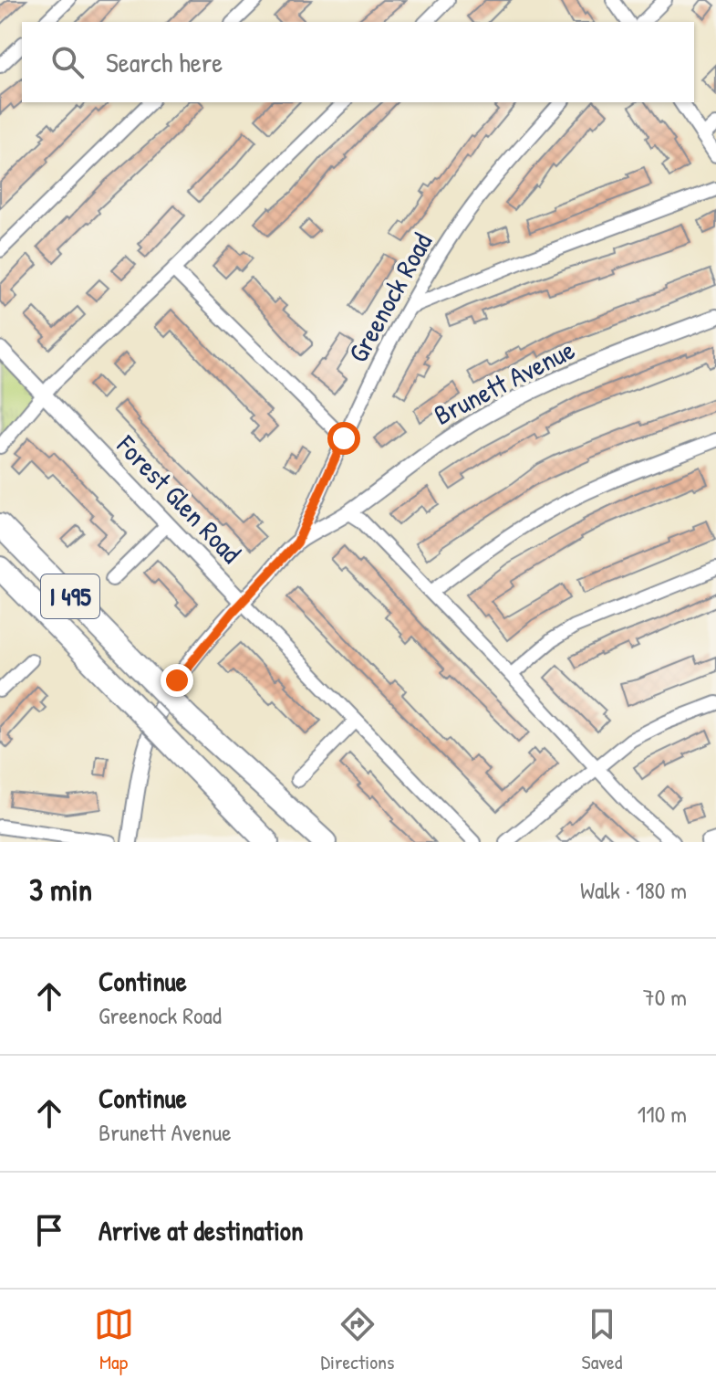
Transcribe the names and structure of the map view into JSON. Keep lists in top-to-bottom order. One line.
{"streets":{"highway":["I 495"],"street":["Greenock Road","Brunett Avenue","Forest Glen Road"]},"crossings":[["Greenock Road","Brunett Avenue"],["Brunett Avenue","Forest Glen Road"]],"page":{"search":"Search here","heading":["3 min","Walk · 180 m"],"list":[["Continue","Greenock Road","70 m"],["Continue","Brunett Avenue","110 m"],"Arrive at destination"],"nav":["Map","Directions","Saved"]}}
